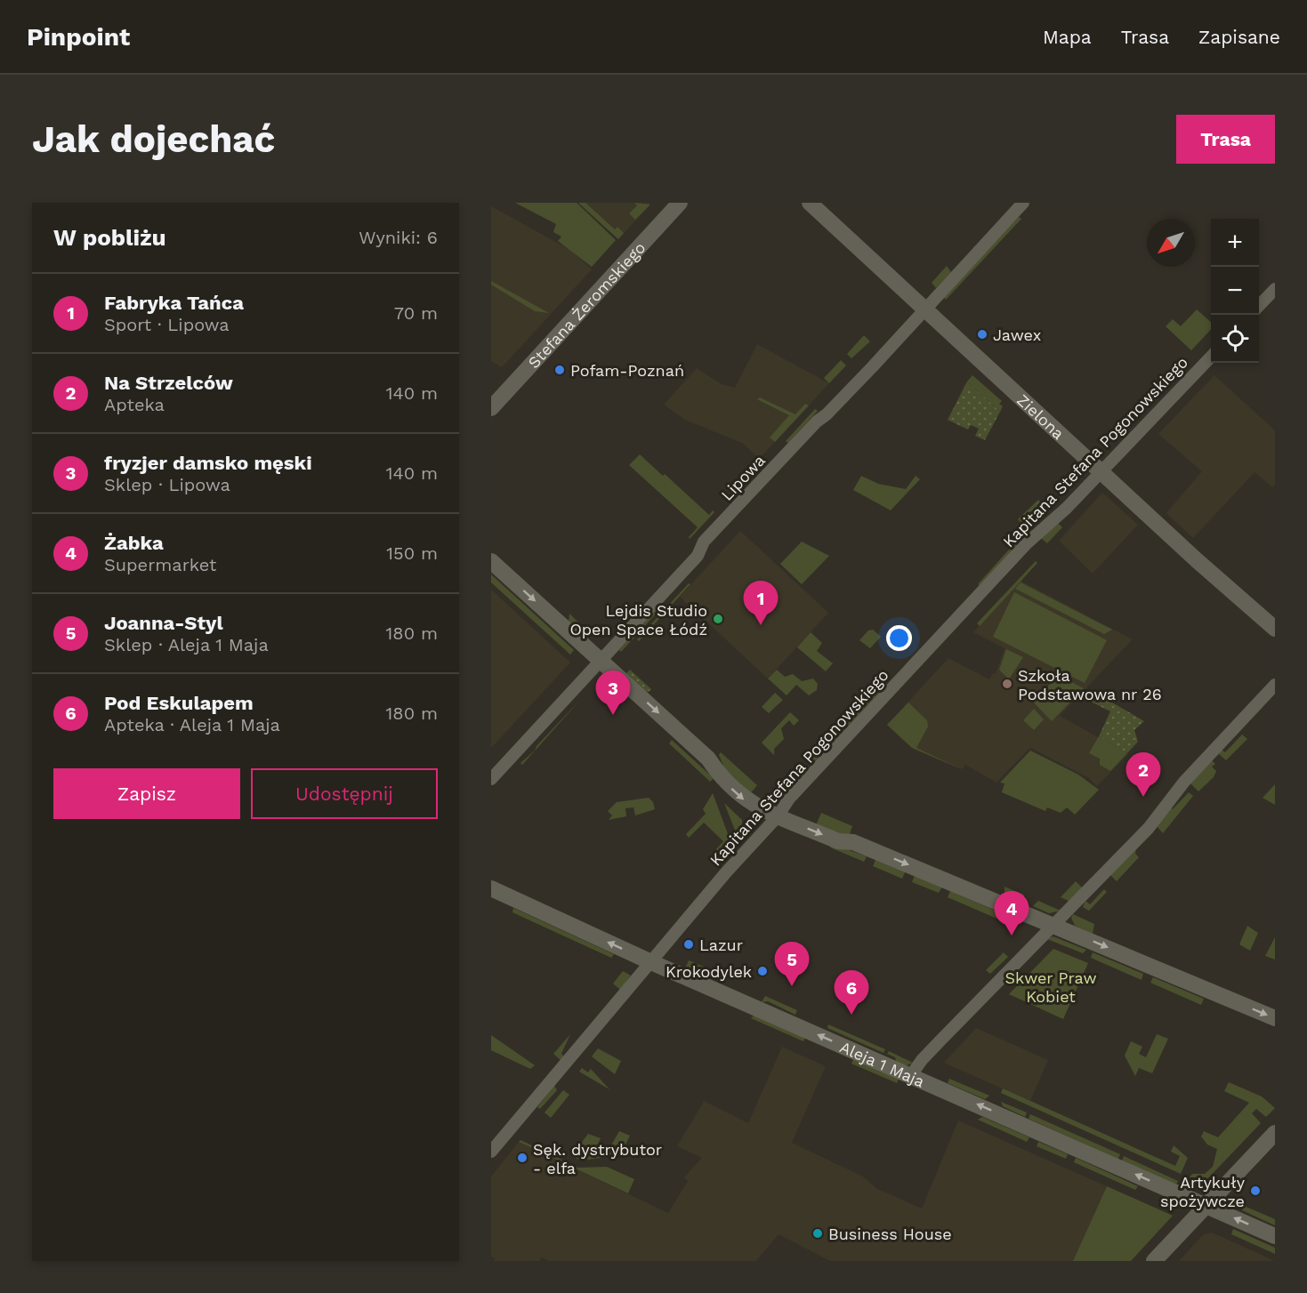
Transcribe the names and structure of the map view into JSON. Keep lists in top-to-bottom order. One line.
{"streets":{"street":["Stefana Żeromskiego","Zielona","Kapitana Stefana Pogonowskiego","Lipowa","Aleja 1 Maja"]},"crossings":[["Zielona","Kapitana Stefana Pogonowskiego"],["Zielona","Lipowa"],["Kapitana Stefana Pogonowskiego","Aleja 1 Maja"]],"one_way":["Aleja 1 Maja"],"parks":["Skwer Praw Kobiet"],"places":["Jawex","Pofam-Poznań","Lejdis Studio Open Space Łódź","Szkoła Podstawowa nr 26","Lazur","Krokodylek","Sęk. dystrybutor - elfa","Artykuły spożywcze","Business House"],"north":"bottom left","page":{"header":"Pinpoint","nav":["Mapa","Trasa","Zapisane"],"buttons":["Trasa",["Zapisz","Udostępnij"]],"title":"Jak dojechać","heading":["W pobliżu","Wyniki: 6"],"map_buttons":["+","−"],"list":[{"mark":"1","name":"Fabryka Tańca","note":"Sport · Lipowa","value":"70 m"},{"mark":"2","name":"Na Strzelców","note":"Apteka","value":"140 m"},{"mark":"3","name":"fryzjer damsko męski","note":"Sklep · Lipowa","value":"140 m"},{"mark":"4","name":"Żabka","note":"Supermarket","value":"150 m"},{"mark":"5","name":"Joanna-Styl","note":"Sklep · Aleja 1 Maja","value":"180 m"},{"mark":"6","name":"Pod Eskulapem","note":"Apteka · Aleja 1 Maja","value":"180 m"}],"pins":["1","3","2","4","5","6"]}}
